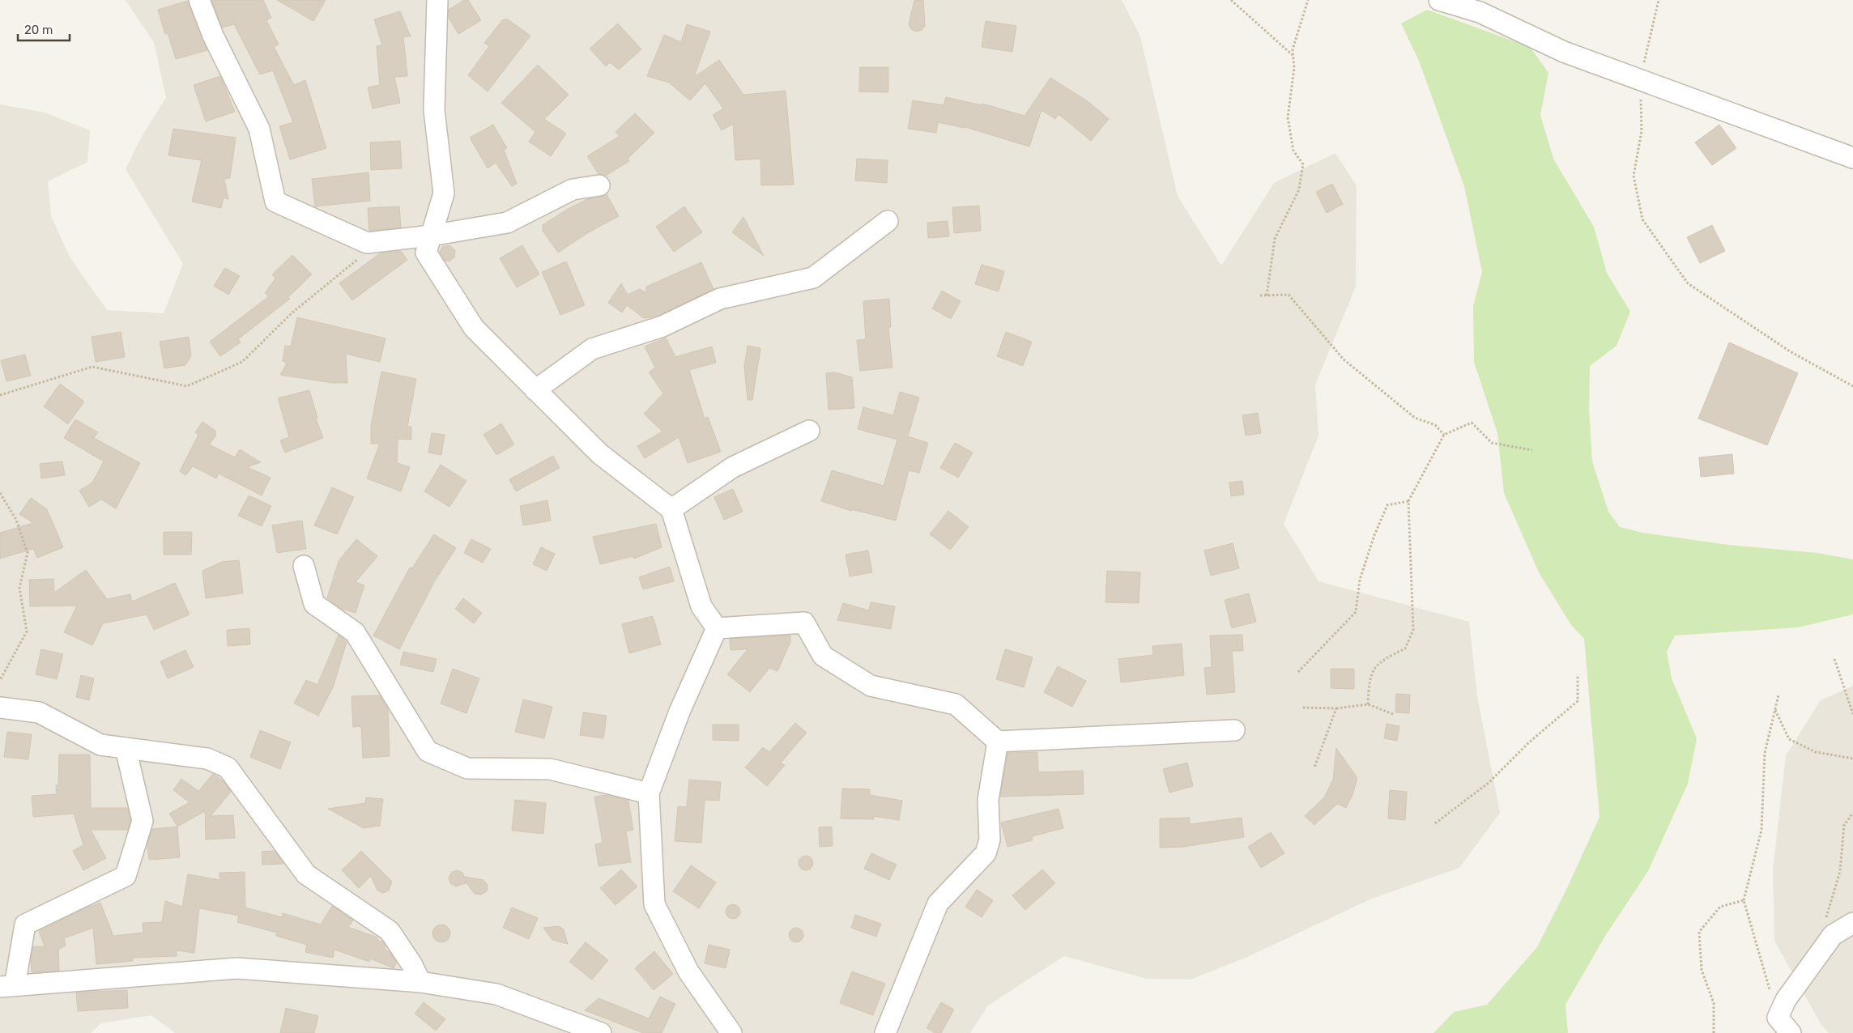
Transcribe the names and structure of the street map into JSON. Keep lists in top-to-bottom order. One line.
{"scale_bar":"20 m"}
